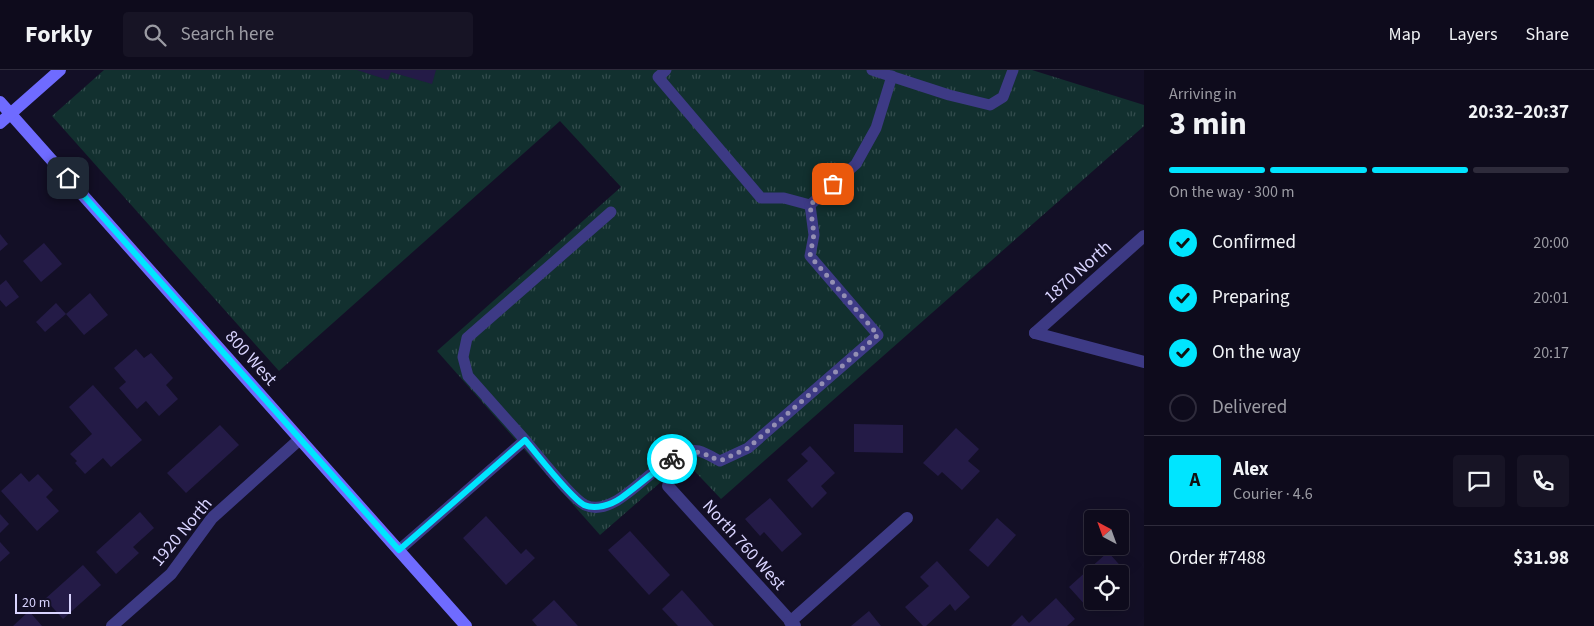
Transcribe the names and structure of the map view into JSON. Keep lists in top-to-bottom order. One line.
{"streets":{"street":["1870 North","800 West","1920 North","North 760 West"]},"crossings":[["800 West","1920 North"]],"scale_bar":"20 m","north":"top left","page":{"header":"Forkly","search":"Search here","nav":["Map","Layers","Share"],"heading":["3 min","Arriving in","20:32–20:37"],"panel":["Alex","Courier · 4.6","Order #7488","$31.98"],"bar":"On the way · 300 m","list":[["Confirmed","20:00"],["Preparing","20:01"],["On the way","20:17"],"Delivered"],"round":"A","scale":"20 m"}}
